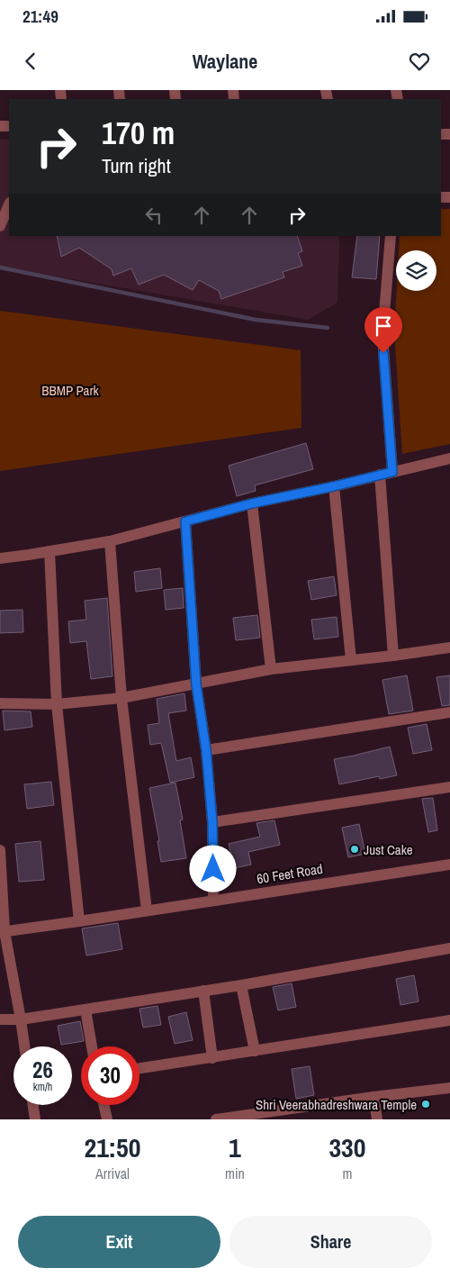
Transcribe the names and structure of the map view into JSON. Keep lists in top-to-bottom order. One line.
{"streets":{"street":["60 Feet Road"]},"parks":["BBMP Park"],"places":["Just Cake","Shri Veerabhadreshwara Temple"],"page":{"status":"21:49","header":"Waylane","turn":["170 m","Turn right"],"speed":"26 km/h","limit":"30","eta":["21:50","Arrival","1","min","330","m"],"buttons":["Exit","Share"]}}
